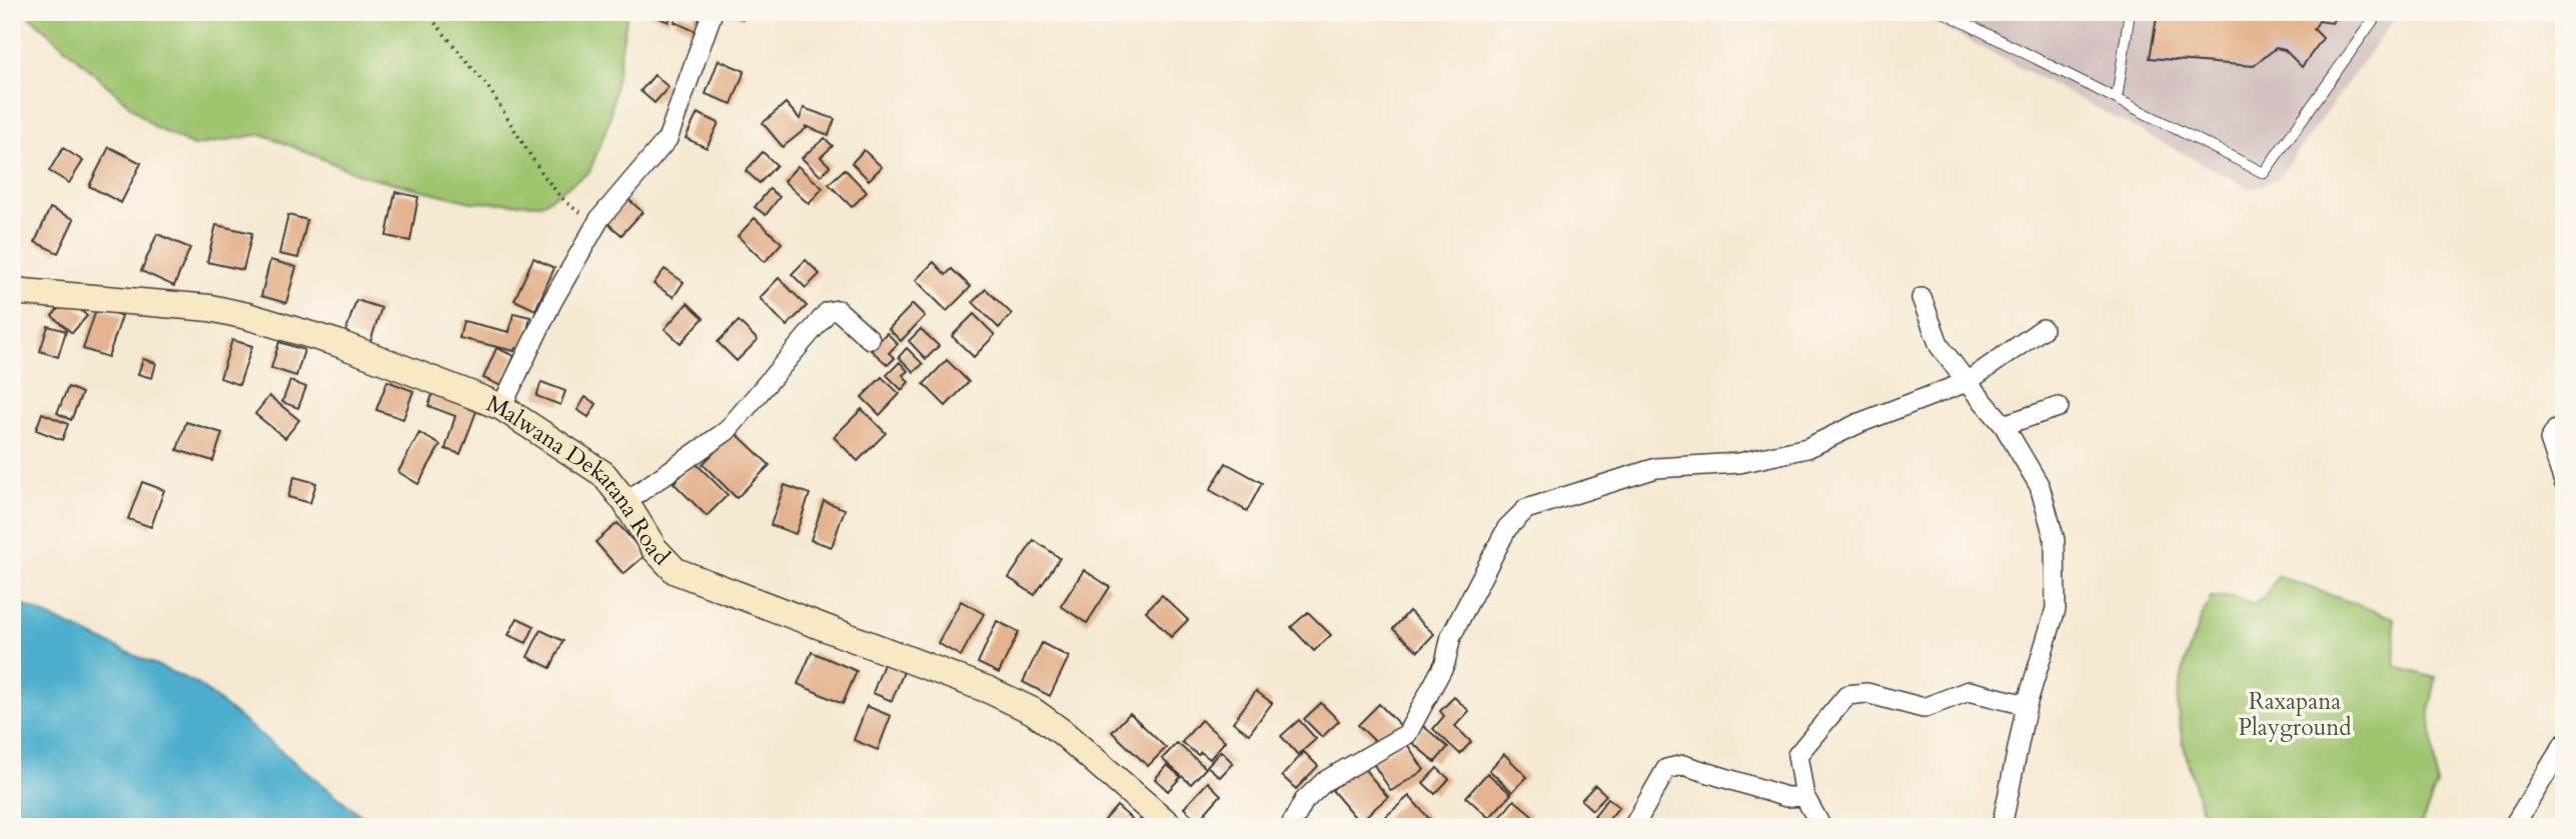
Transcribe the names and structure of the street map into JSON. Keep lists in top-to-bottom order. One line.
{"streets":{"main road":["Malwana Dekatana Road"]},"parks":["Raxapana Playground"]}
